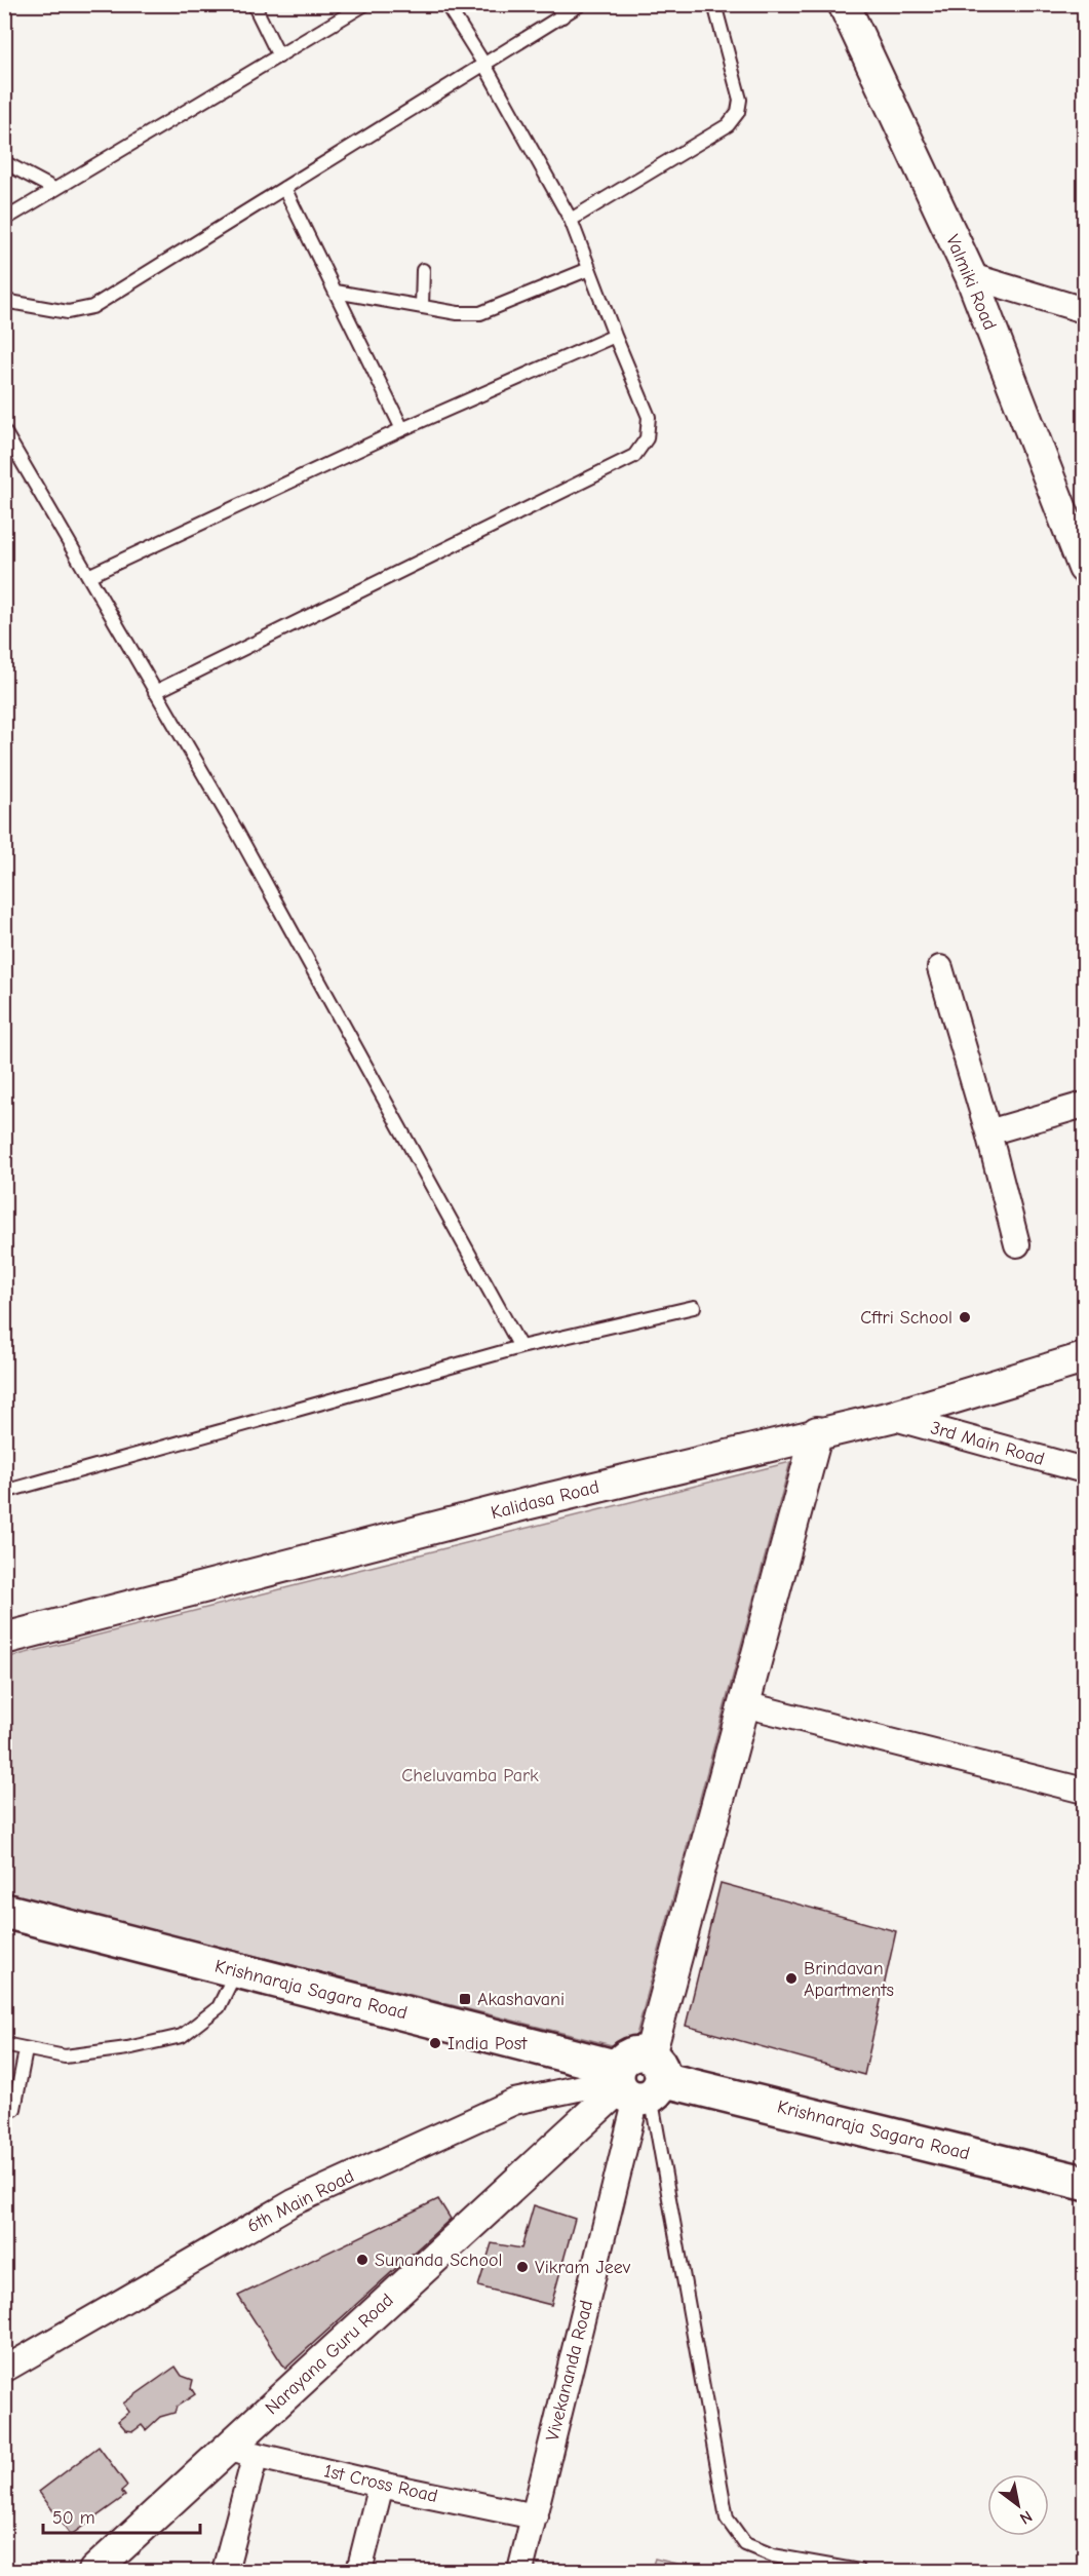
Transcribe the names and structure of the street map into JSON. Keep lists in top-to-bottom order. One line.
{"streets":{"main road":["Krishnaraja Sagara Road"],"street":["Valmiki Road","3rd Main Road","Kalidasa Road","6th Main Road","Narayana Guru Road","Vivekananda Road","1st Cross Road"]},"crossings":[["3rd Main Road","Kalidasa Road"],["Krishnaraja Sagara Road","6th Main Road"],["Krishnaraja Sagara Road","Narayana Guru Road"],["Krishnaraja Sagara Road","Vivekananda Road"],["6th Main Road","Narayana Guru Road"],["6th Main Road","Vivekananda Road"],["Narayana Guru Road","Vivekananda Road"],["Narayana Guru Road","1st Cross Road"],["Vivekananda Road","1st Cross Road"]],"parks":["Cheluvamba Park"],"places":{"other":["Cftri School","Brindavan Apartments","India Post","Sunanda School","Vikram Jeev"],"transit":["Akashavani"]},"scale_bar":"50 m","north":"bottom right"}
